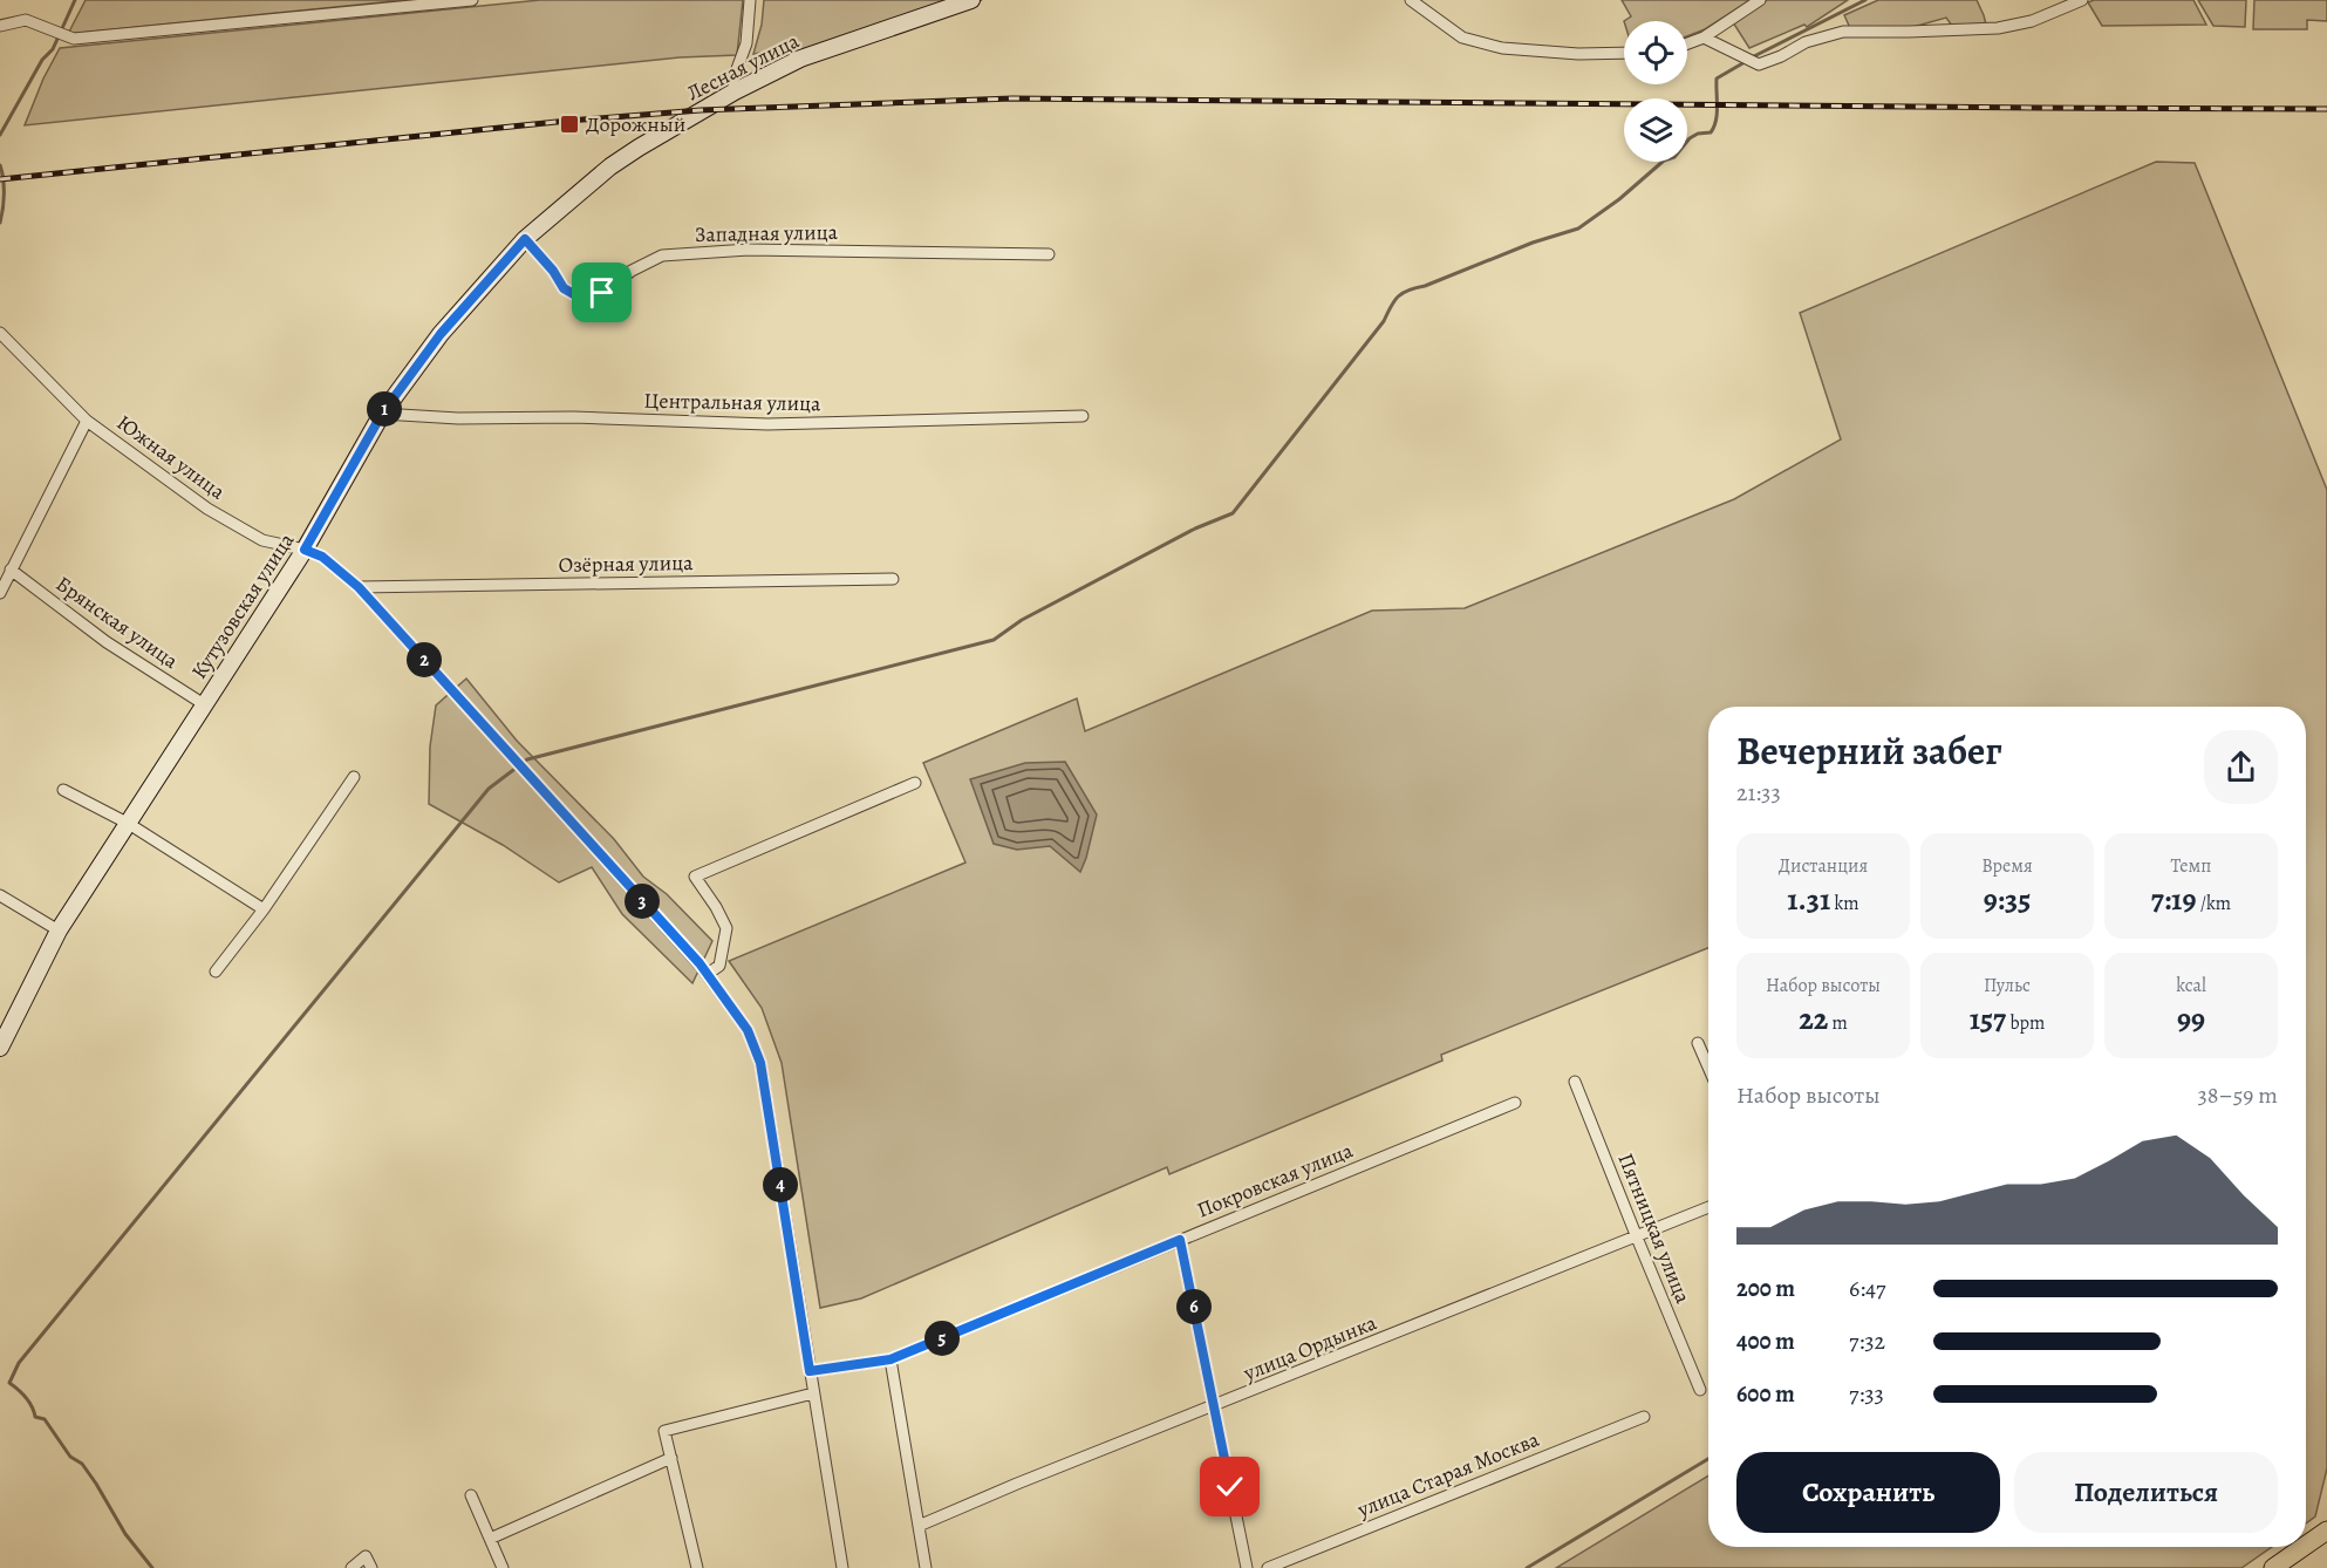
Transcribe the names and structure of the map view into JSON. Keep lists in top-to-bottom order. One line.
{"streets":{"street":["Лесная улица","Западная улица","Центральная улица","Южная улица","Озёрная улица","Кутузовская улица","Брянская улица","Покровская улица","Пятницкая улица","улица Ордынка","улица Старая Москва"]},"crossings":[["Лесная улица","Кутузовская улица"],["Западная улица","Кутузовская улица"],["Центральная улица","Кутузовская улица"],["Южная улица","Озёрная улица"],["Южная улица","Кутузовская улица"],["Южная улица","Покровская улица"],["Кутузовская улица","Брянская улица"],["Пятницкая улица","улица Ордынка"]],"places":{"transit":["Дорожный"]},"page":{"pins":["1","2","3","4","6","5"],"heading":["Вечерний забег","21:33"],"stats":[["Дистанция","1.31 km"],["Время","9:35"],["Темп","7:19 /km"],["Набор высоты","22 m"],["Пульс","157 bpm"],["kcal","99"]],"chart":["Набор высоты","38–59 m"],"list":[{"name":"200 m","note":"6:47"},{"name":"400 m","note":"7:32"},{"name":"600 m","note":"7:33"}],"buttons":["Сохранить","Поделиться"]}}
